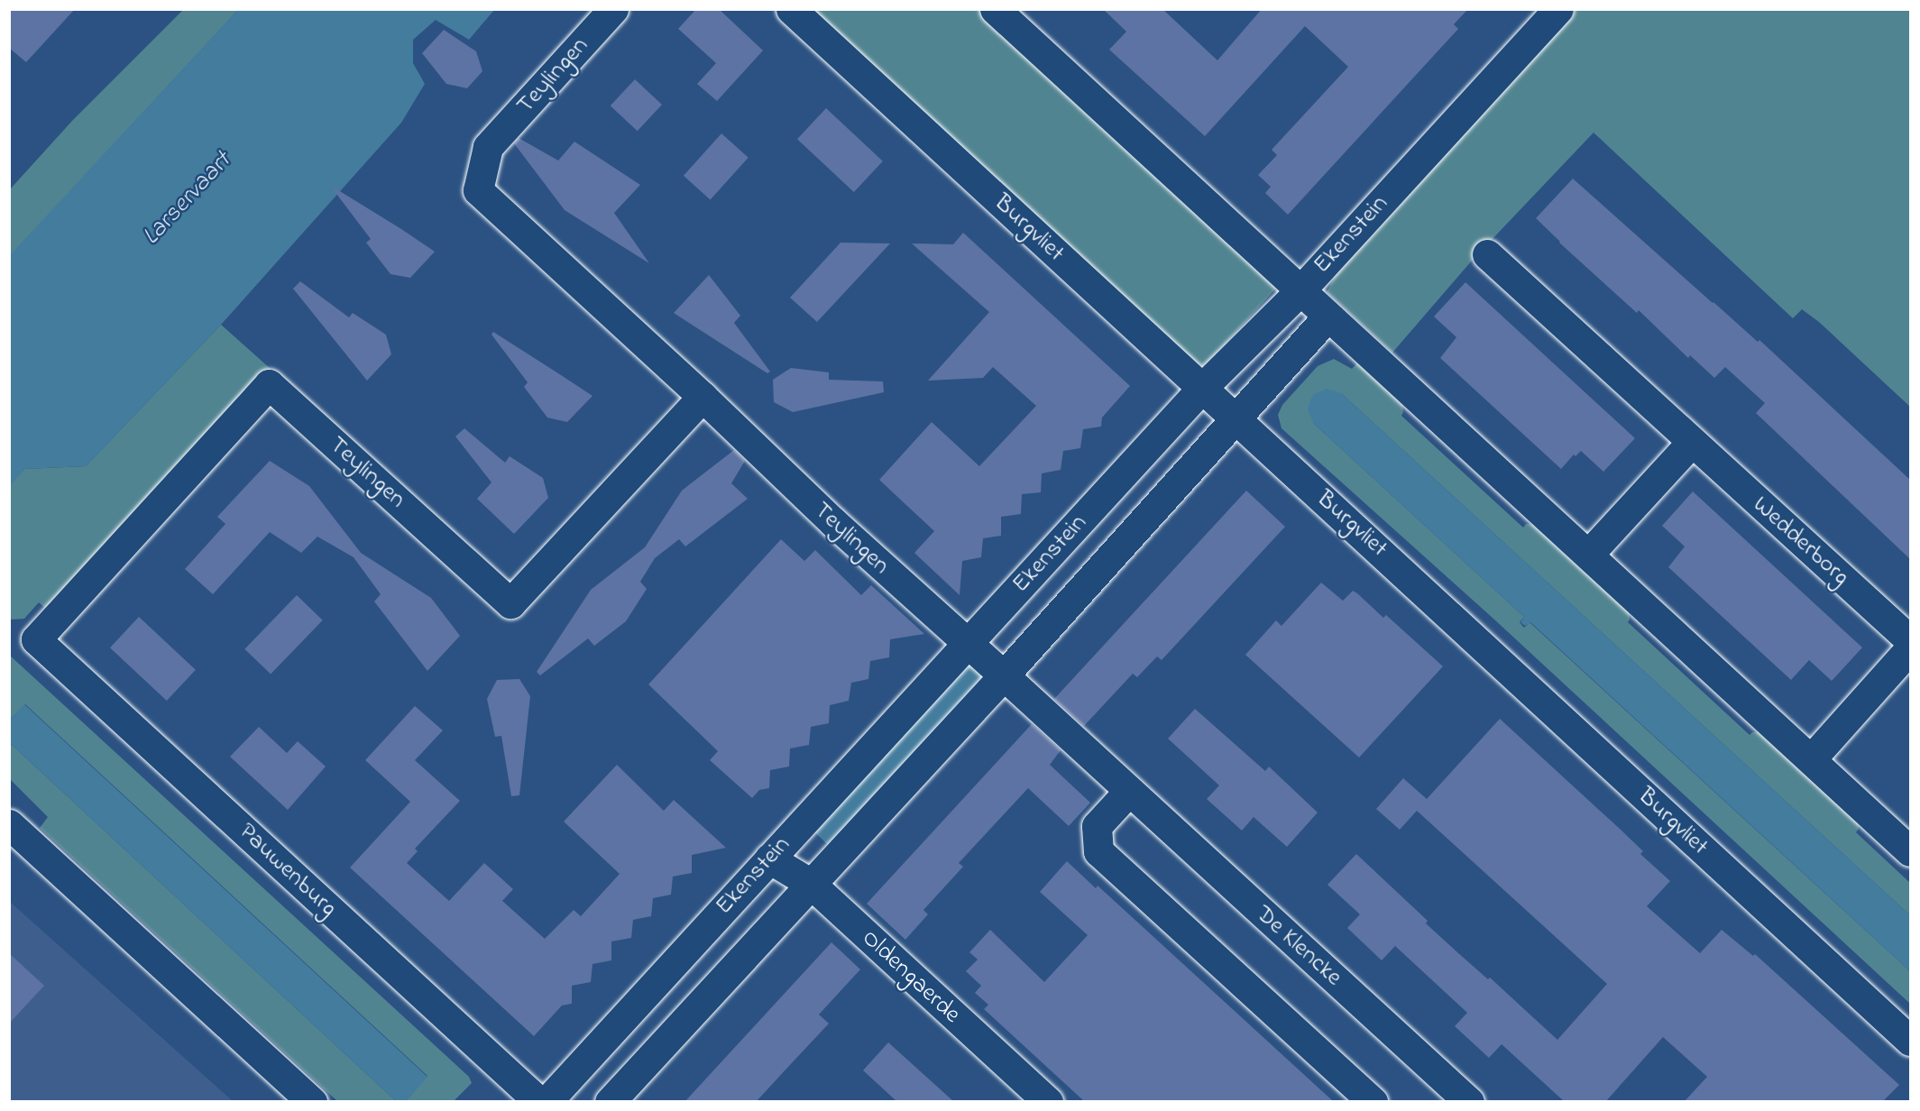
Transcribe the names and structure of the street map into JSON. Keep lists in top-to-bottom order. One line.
{"streets":{"street":["Teylingen","Burgvliet","Ekenstein","Wedderborg","Pauwenburg","De Klencke","Oldengaerde"]},"crossings":[["Teylingen","Ekenstein"],["Teylingen","Pauwenburg"],["Teylingen","De Klencke"],["Burgvliet","Ekenstein"],["Ekenstein","De Klencke"],["Ekenstein","Oldengaerde"]],"water":["Larservaart"]}
